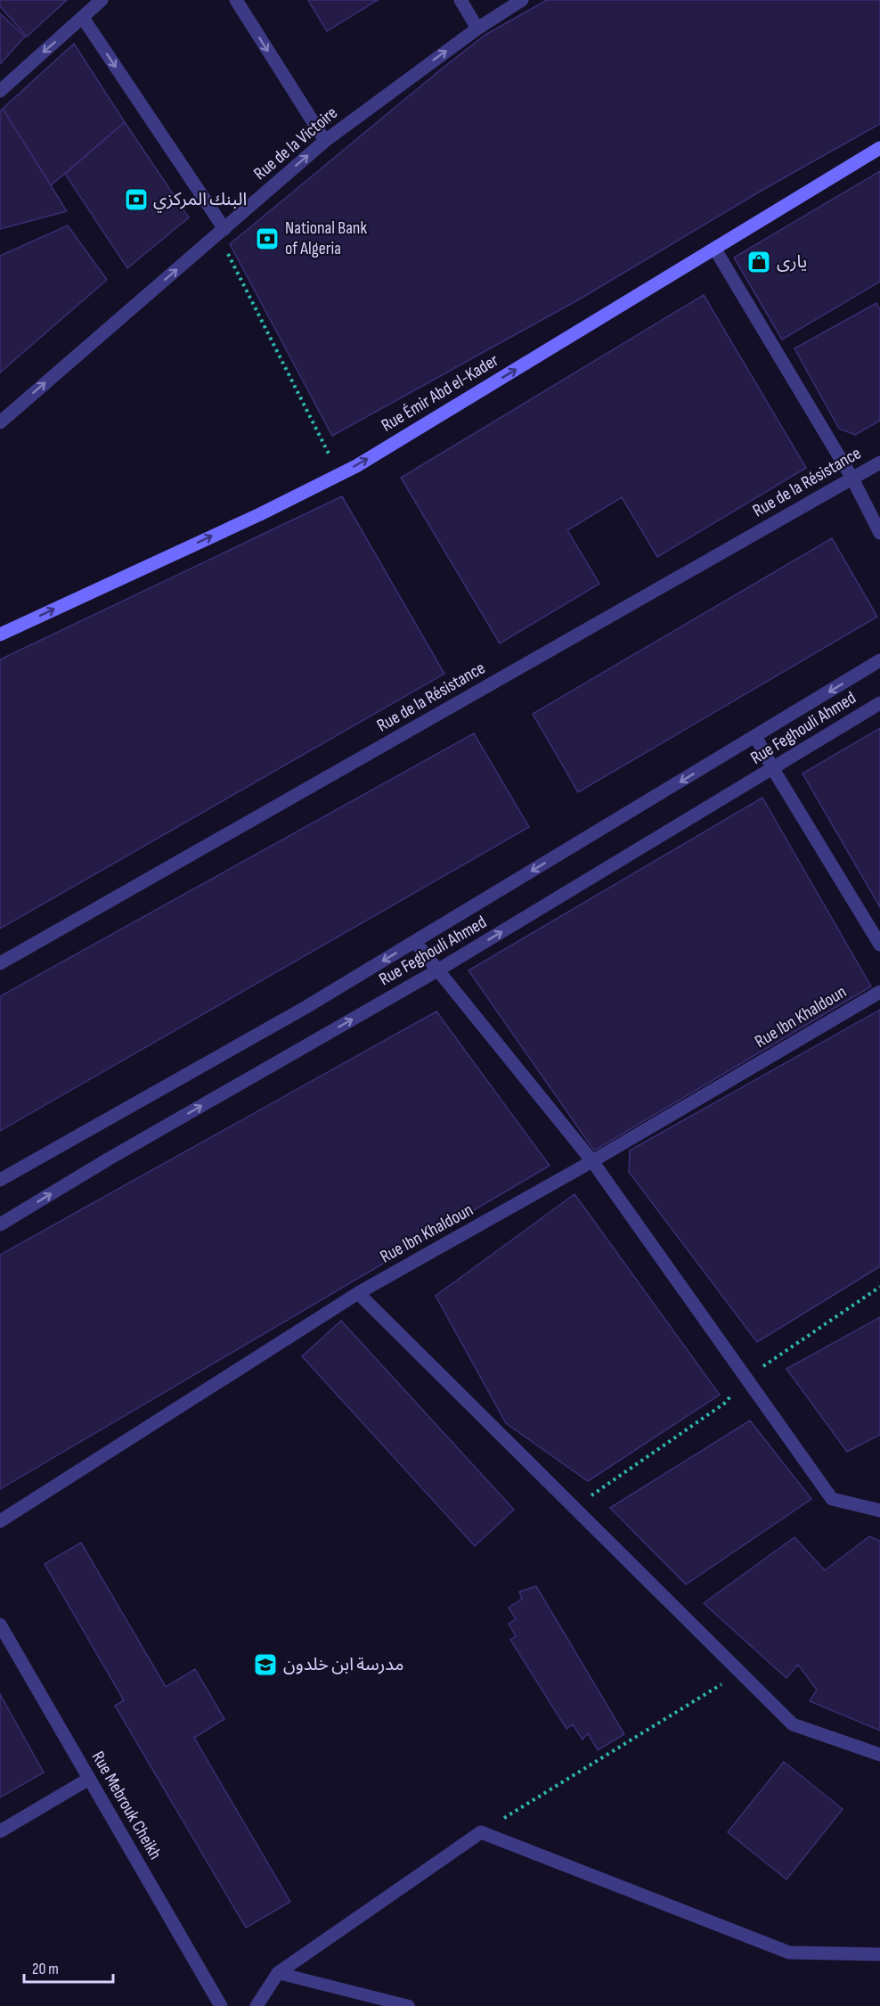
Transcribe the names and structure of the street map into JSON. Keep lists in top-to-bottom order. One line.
{"streets":{"main road":["Rue Émir Abd el-Kader"],"street":["Rue de la Victoire","Rue de la Résistance","Rue Feghouli Ahmed","Rue Ibn Khaldoun","Rue Mebrouk Cheikh"]},"one_way":["Rue de la Victoire","Rue Émir Abd el-Kader"],"places":{"bank":["البنك المركزي","National Bank of Algeria"],"shop":["يارى"],"school or university":["مدرسة ابن خلدون"]},"scale_bar":"20 m"}
